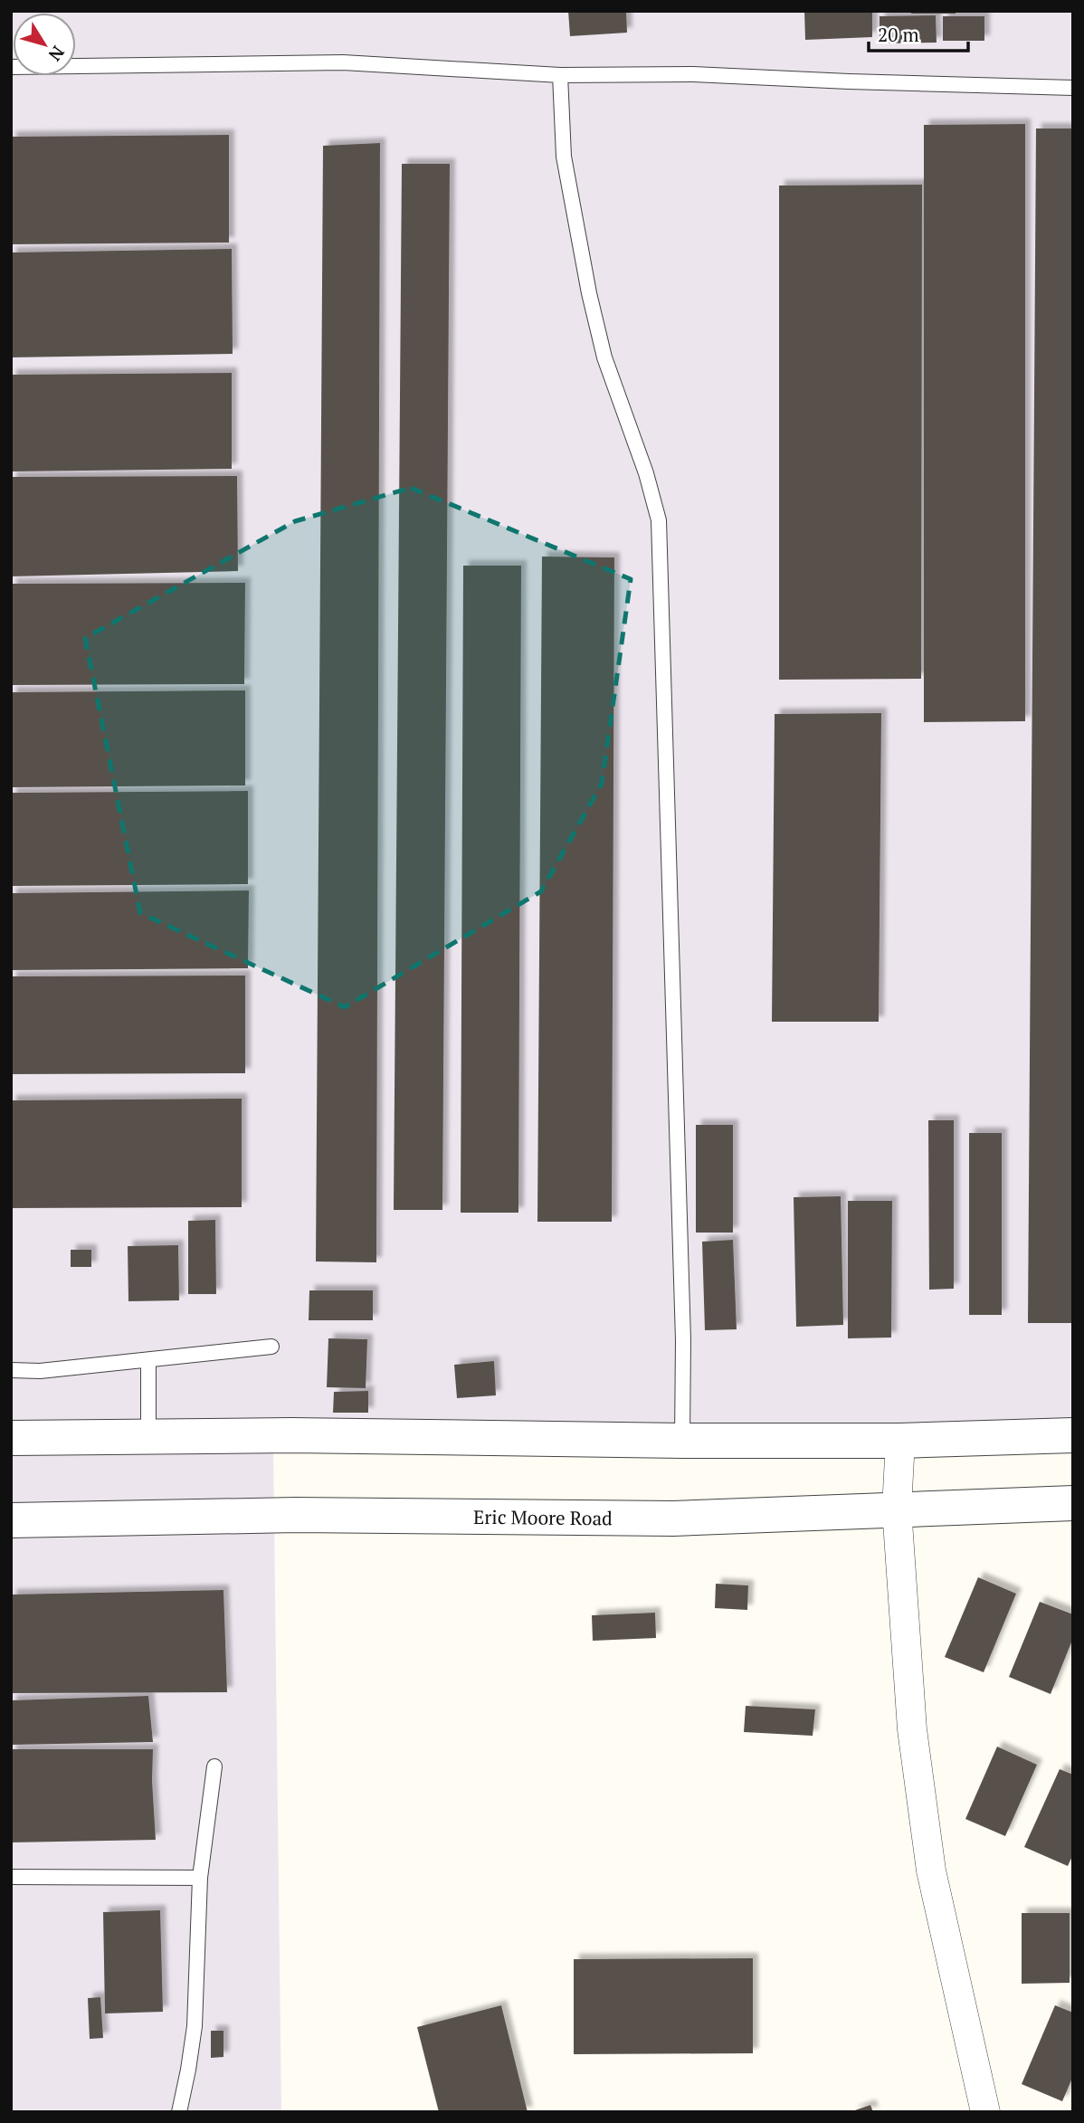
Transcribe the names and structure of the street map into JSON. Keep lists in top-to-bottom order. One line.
{"streets":{"street":["Eric Moore Road"]},"scale_bar":"20 m","north":"bottom right"}
